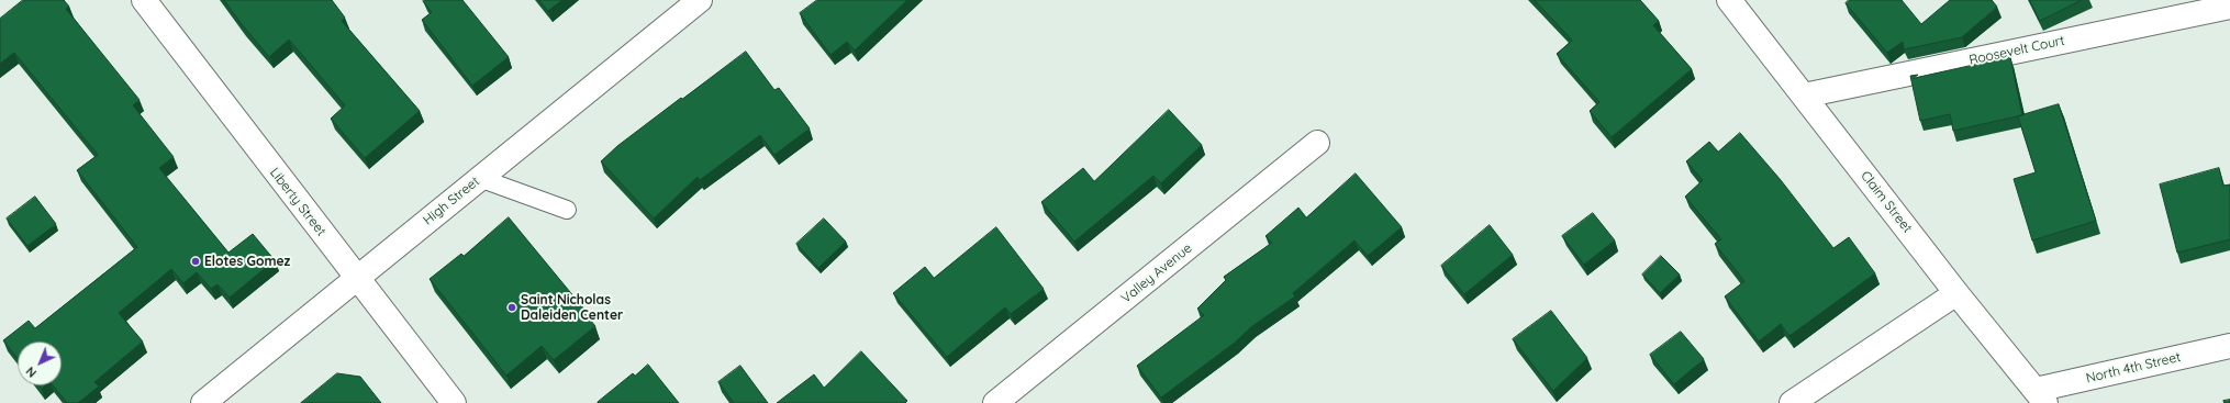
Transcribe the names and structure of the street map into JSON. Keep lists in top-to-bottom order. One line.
{"streets":{"street":["Roosevelt Court","High Street","Liberty Street","Claim Street","Valley Avenue","North 4th Street"]},"crossings":[["Roosevelt Court","Claim Street"],["High Street","Liberty Street"],["Claim Street","North 4th Street"]],"places":["Elotes Gomez","Saint Nicholas Daleiden Center"],"north":"bottom left"}
